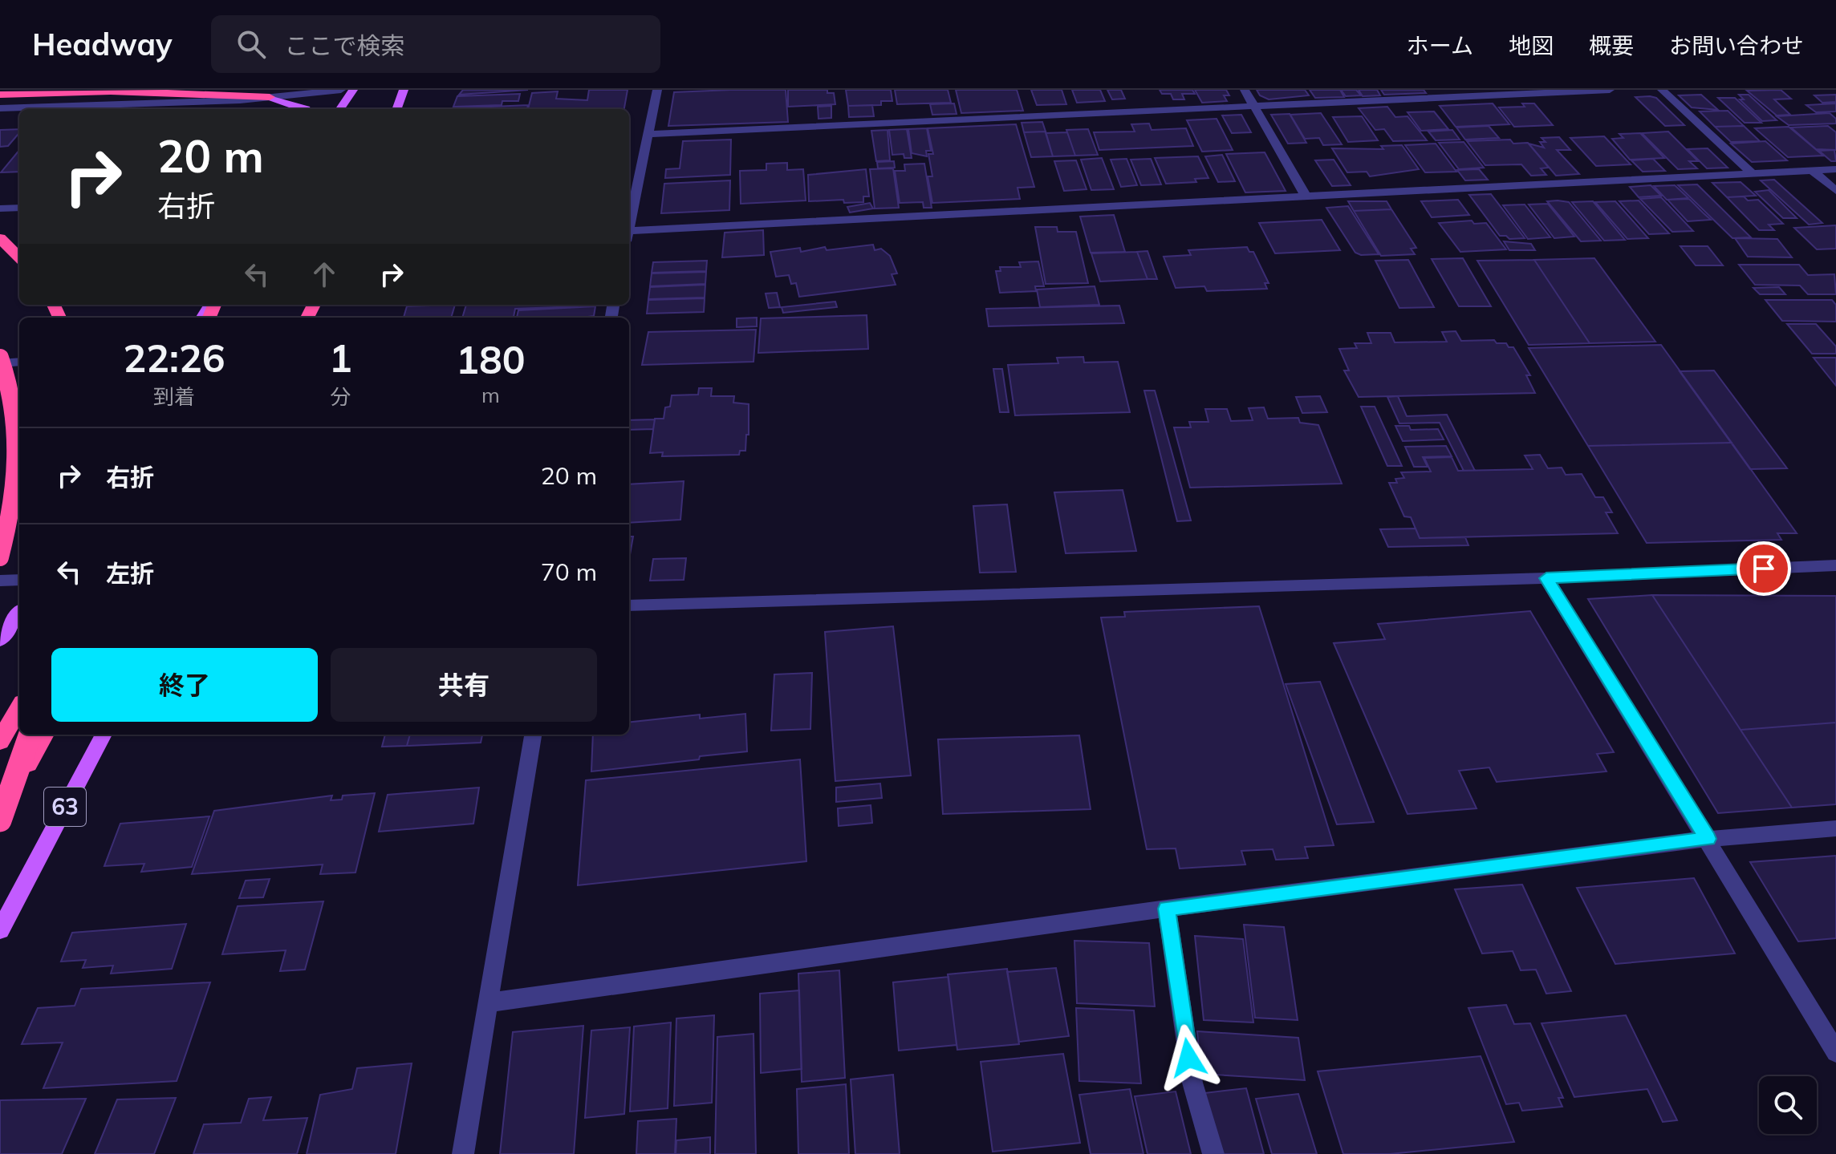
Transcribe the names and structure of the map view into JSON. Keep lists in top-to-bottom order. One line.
{"streets":{"main road":["63"]},"page":{"header":"Headway","search":"ここで検索","nav":["ホーム","地図","概要","お問い合わせ"],"turn":["20 m","右折"],"eta":["22:26","到着","1","分","180","m"],"list":[{"name":"右折","value":"20 m"},{"name":"左折","value":"70 m"}],"buttons":["終了","共有"]}}
